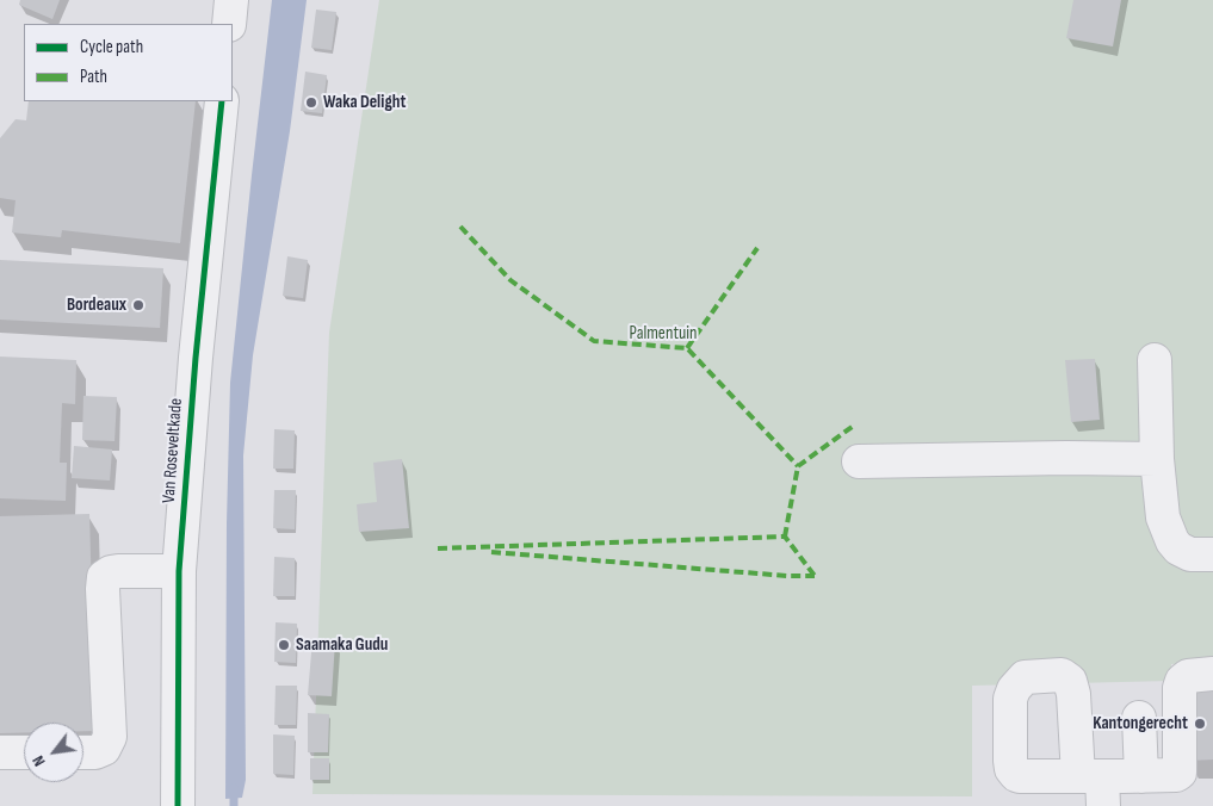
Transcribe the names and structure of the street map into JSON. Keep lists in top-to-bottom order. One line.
{"streets":{"street":["Van Roseveltkade"]},"parks":["Palmentuin"],"places":["Waka Delight","Bordeaux","Saamaka Gudu","Kantongerecht"],"legend":["Cycle path","Path"],"north":"bottom left"}
